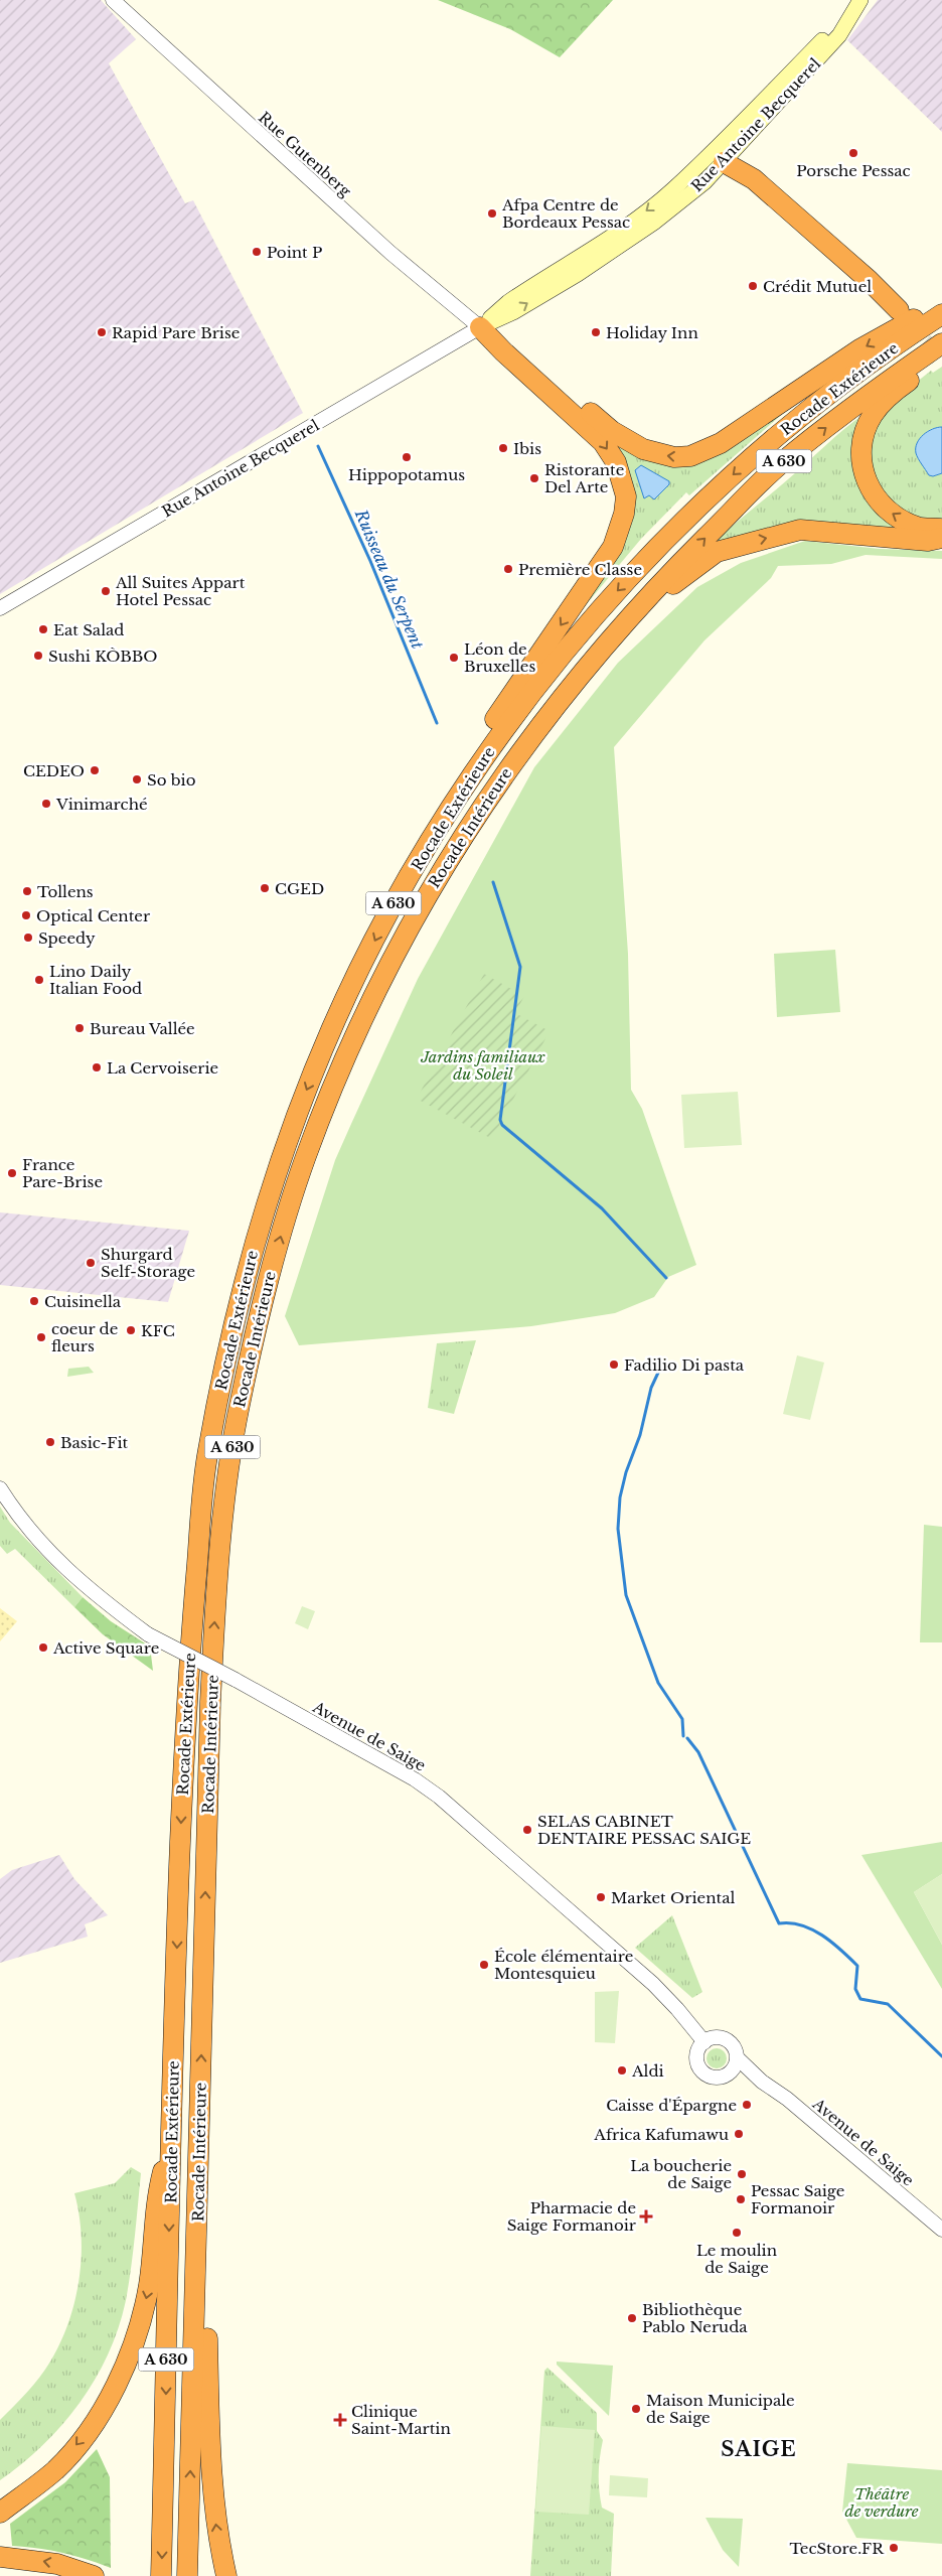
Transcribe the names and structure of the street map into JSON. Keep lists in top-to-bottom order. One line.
{"streets":{"highway":["Rocade Extérieure","A 630","Rocade Intérieure"],"main road":["Rue Antoine Becquerel"],"street":["Rue Gutenberg","Avenue de Saige"]},"crossings":[["Rue Antoine Becquerel","Rue Gutenberg"]],"one_way":["Rocade Extérieure","Rocade Intérieure"],"districts":["SAIGE"],"water":["Ruisseau du Serpent"],"parks":["Jardins familiaux du Soleil","Théâtre de verdure"],"places":{"other":["Porsche Pessac","Afpa Centre de Bordeaux Pessac","Point P","Crédit Mutuel","Rapid Pare Brise","Holiday Inn","Ibis","Hippopotamus","Ristorante Del Arte","Première Classe","All Suites Appart Hotel Pessac","Eat Salad","Sushi KÒBBO","Léon de Bruxelles","CEDEO","So bio","Vinimarché","CGED","Tollens","Optical Center","Speedy","Lino Daily Italian Food","Bureau Vallée","La Cervoiserie","France Pare-Brise","Shurgard Self-Storage","Cuisinella","KFC","coeur de fleurs","Fadilio Di pasta","Basic-Fit","Active Square","SELAS CABINET DENTAIRE PESSAC SAIGE","Market Oriental","École élémentaire Montesquieu","Aldi","Caisse d'Épargne","Africa Kafumawu","La boucherie de Saige","Pessac Saige Formanoir","Le moulin de Saige","Bibliothèque Pablo Neruda","Maison Municipale de Saige","TecStore.FR"],"health":["Pharmacie de Saige Formanoir","Clinique Saint-Martin"]}}
